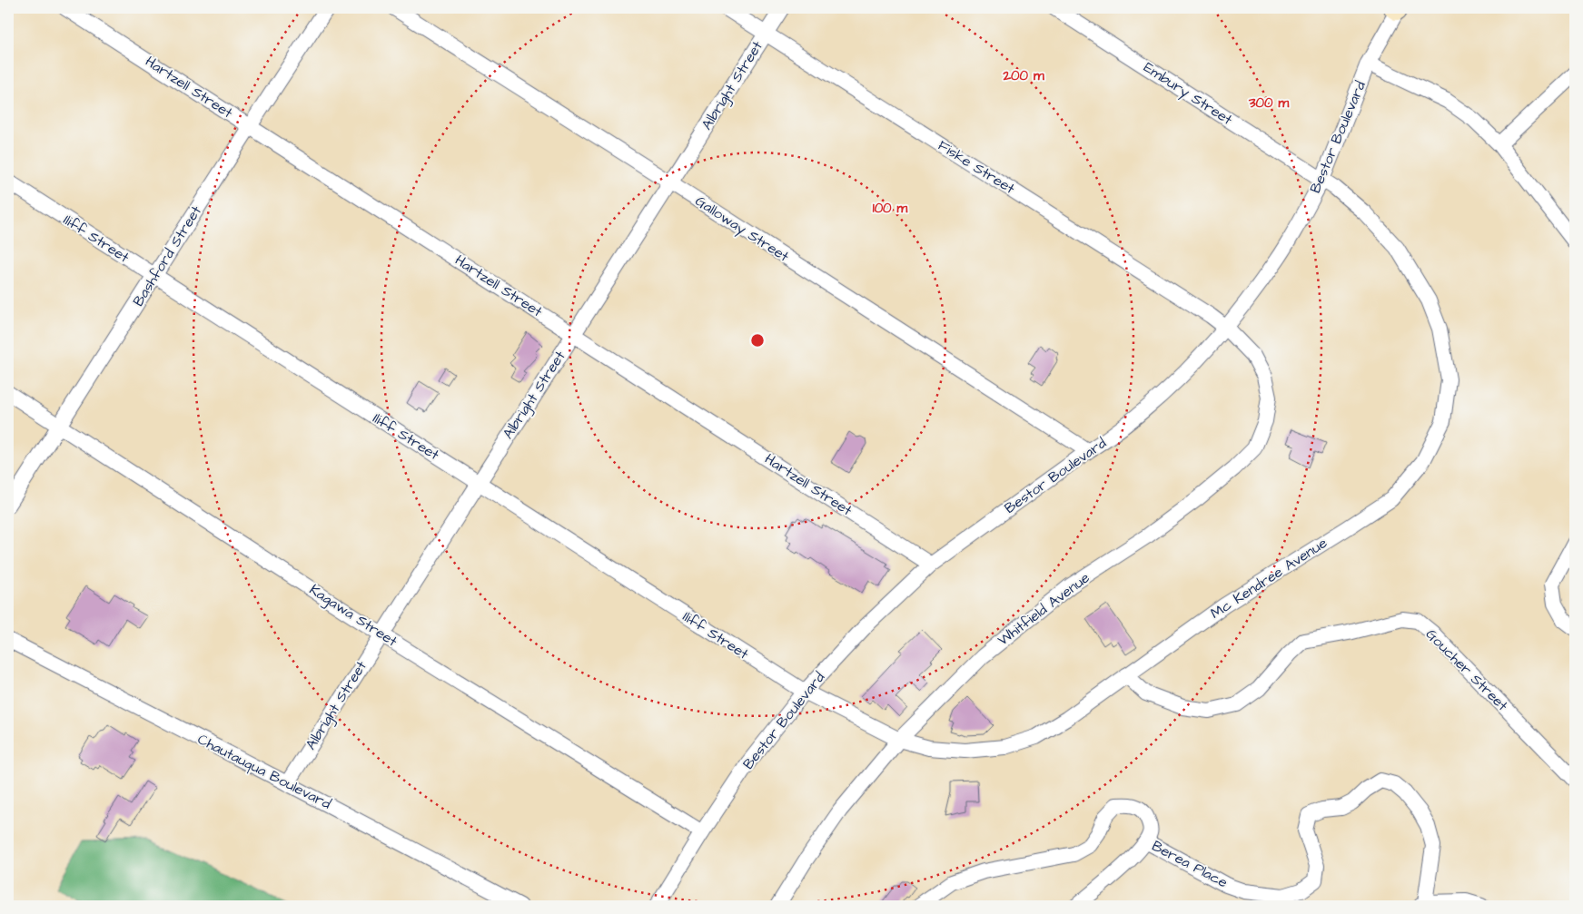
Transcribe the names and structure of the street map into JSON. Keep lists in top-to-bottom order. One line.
{"streets":{"street":["Albright Street","Hartzell Street","Embury Street","Bestor Boulevard","Fiske Street","Galloway Street","Iliff Street","Bashford Street","Mc Kendree Avenue","Whitfield Avenue","Kagawa Street","Goucher Street","Chautauqua Boulevard","Berea Place"]},"crossings":[["Albright Street","Hartzell Street"],["Albright Street","Fiske Street"],["Albright Street","Galloway Street"],["Albright Street","Iliff Street"],["Albright Street","Kagawa Street"],["Albright Street","Chautauqua Boulevard"],["Hartzell Street","Bestor Boulevard"],["Hartzell Street","Bashford Street"],["Embury Street","Bestor Boulevard"],["Embury Street","Mc Kendree Avenue"],["Bestor Boulevard","Fiske Street"],["Bestor Boulevard","Galloway Street"],["Bestor Boulevard","Iliff Street"],["Bestor Boulevard","Mc Kendree Avenue"],["Bestor Boulevard","Whitfield Avenue"],["Bestor Boulevard","Kagawa Street"],["Fiske Street","Whitfield Avenue"],["Iliff Street","Bashford Street"],["Iliff Street","Mc Kendree Avenue"],["Bashford Street","Kagawa Street"],["Mc Kendree Avenue","Whitfield Avenue"],["Mc Kendree Avenue","Goucher Street"]],"rings":["200 m","300 m","100 m"]}
